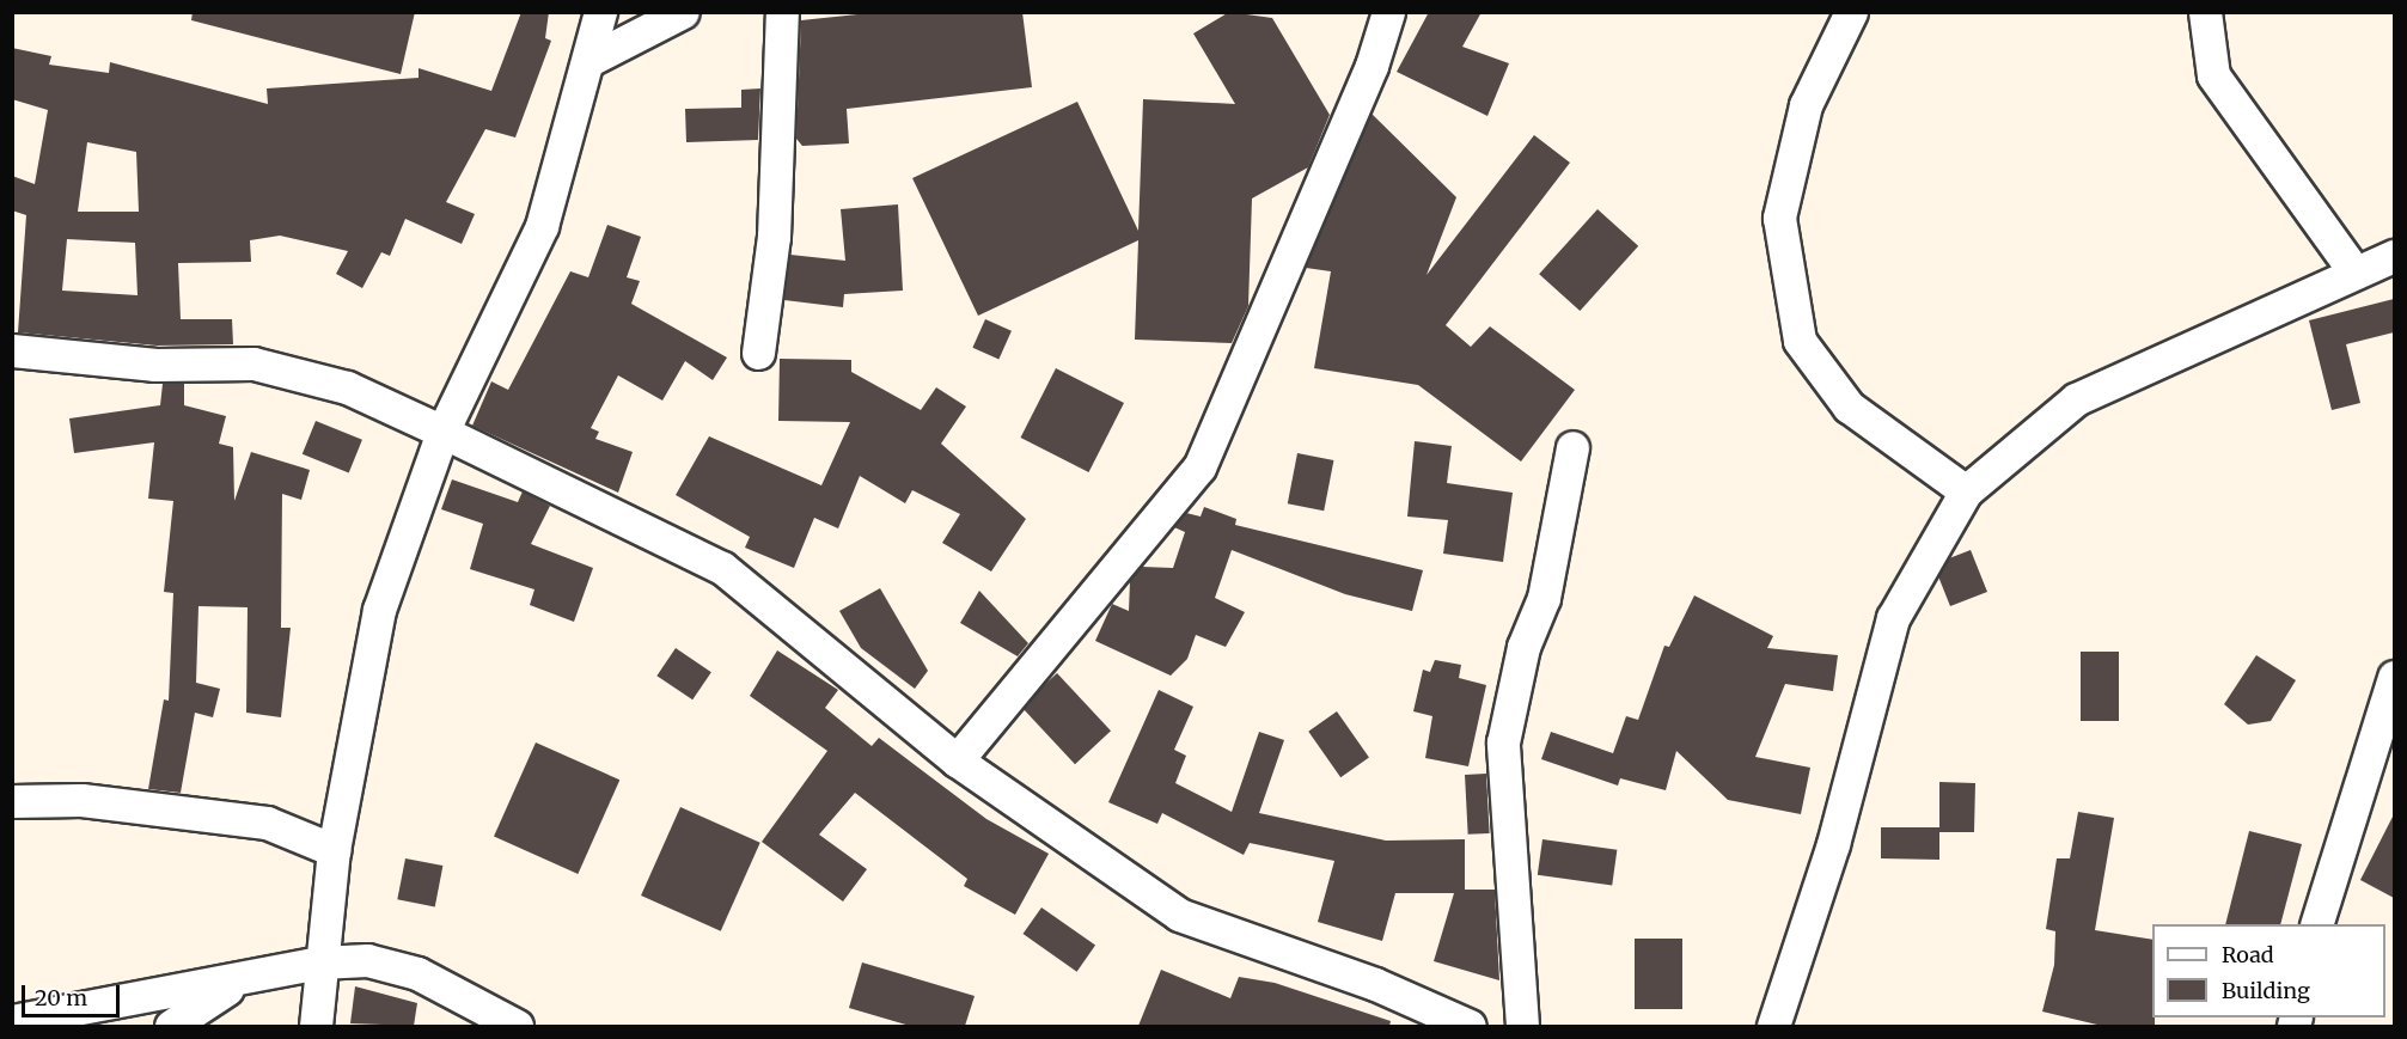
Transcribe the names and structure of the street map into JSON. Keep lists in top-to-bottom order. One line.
{"legend":["Road","Building"],"scale_bar":"20 m"}
